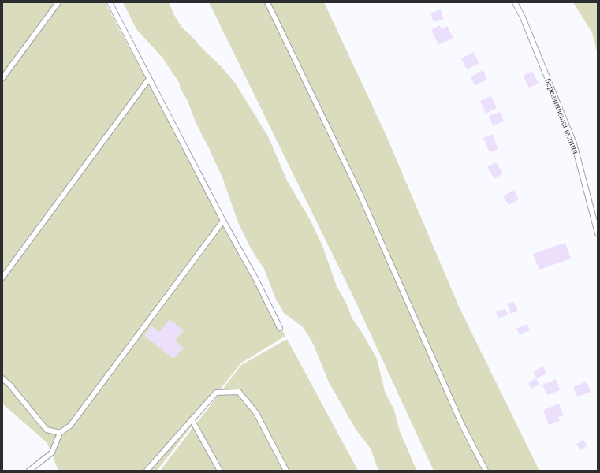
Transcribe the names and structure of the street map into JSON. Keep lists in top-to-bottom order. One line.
{"streets":{"lane":["Березанівська вулиця"]}}
